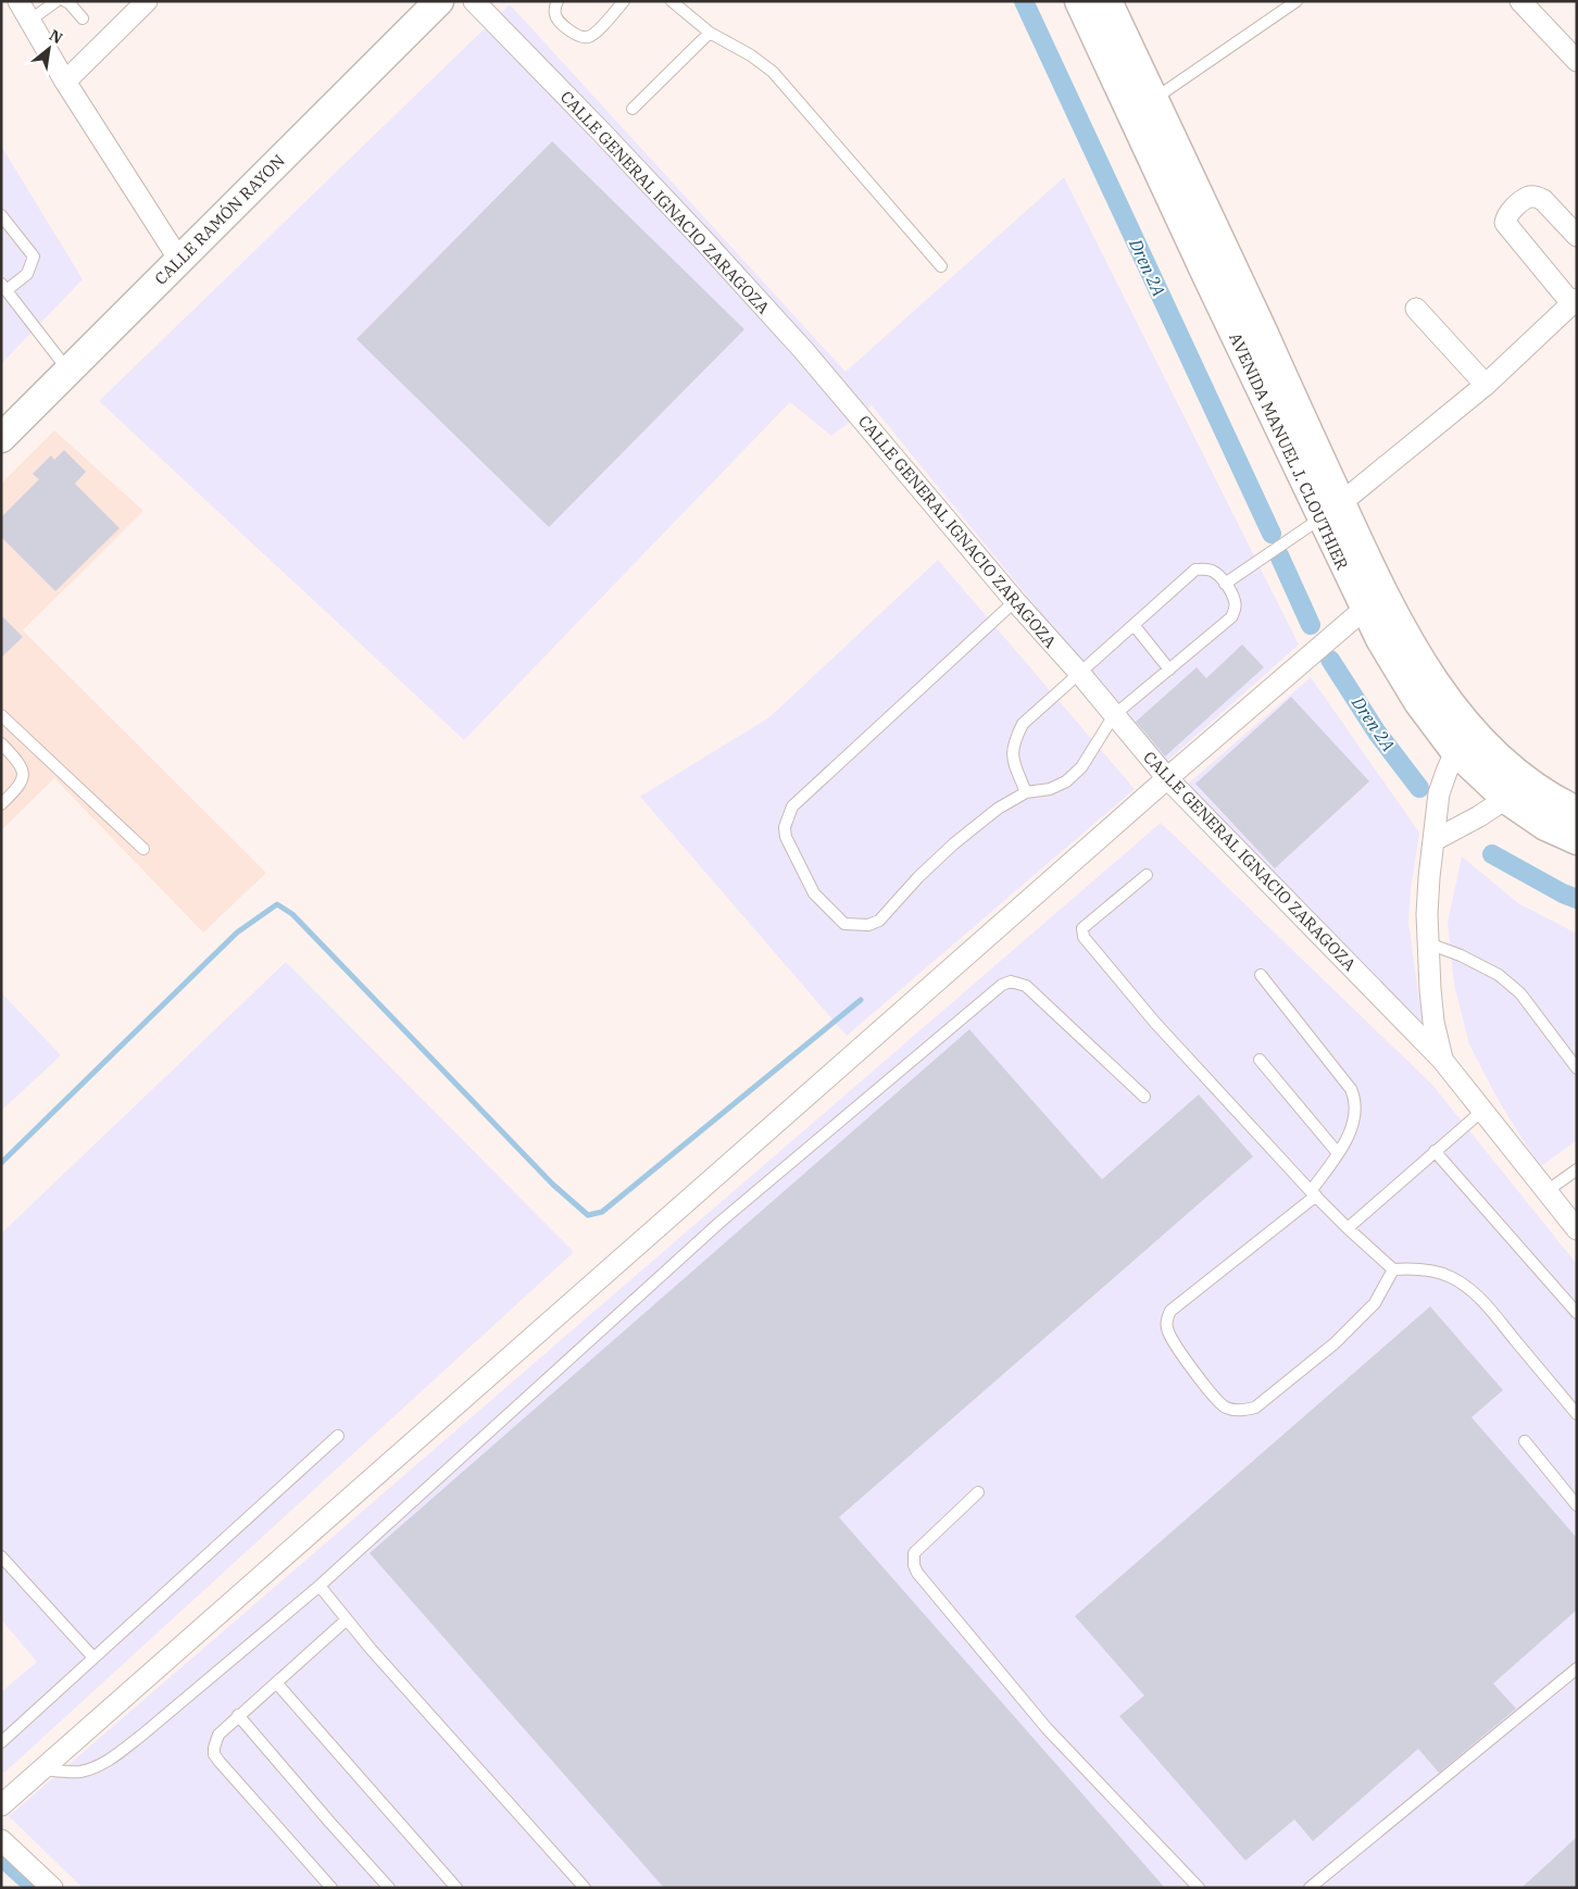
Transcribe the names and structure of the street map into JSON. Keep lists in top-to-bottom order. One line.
{"streets":{"main road":["CALLE RAMÓN RAYON","AVENIDA MANUEL J. CLOUTHIER"],"street":["CALLE GENERAL IGNACIO ZARAGOZA"]},"water":["Dren 2A"],"north":"top right"}
